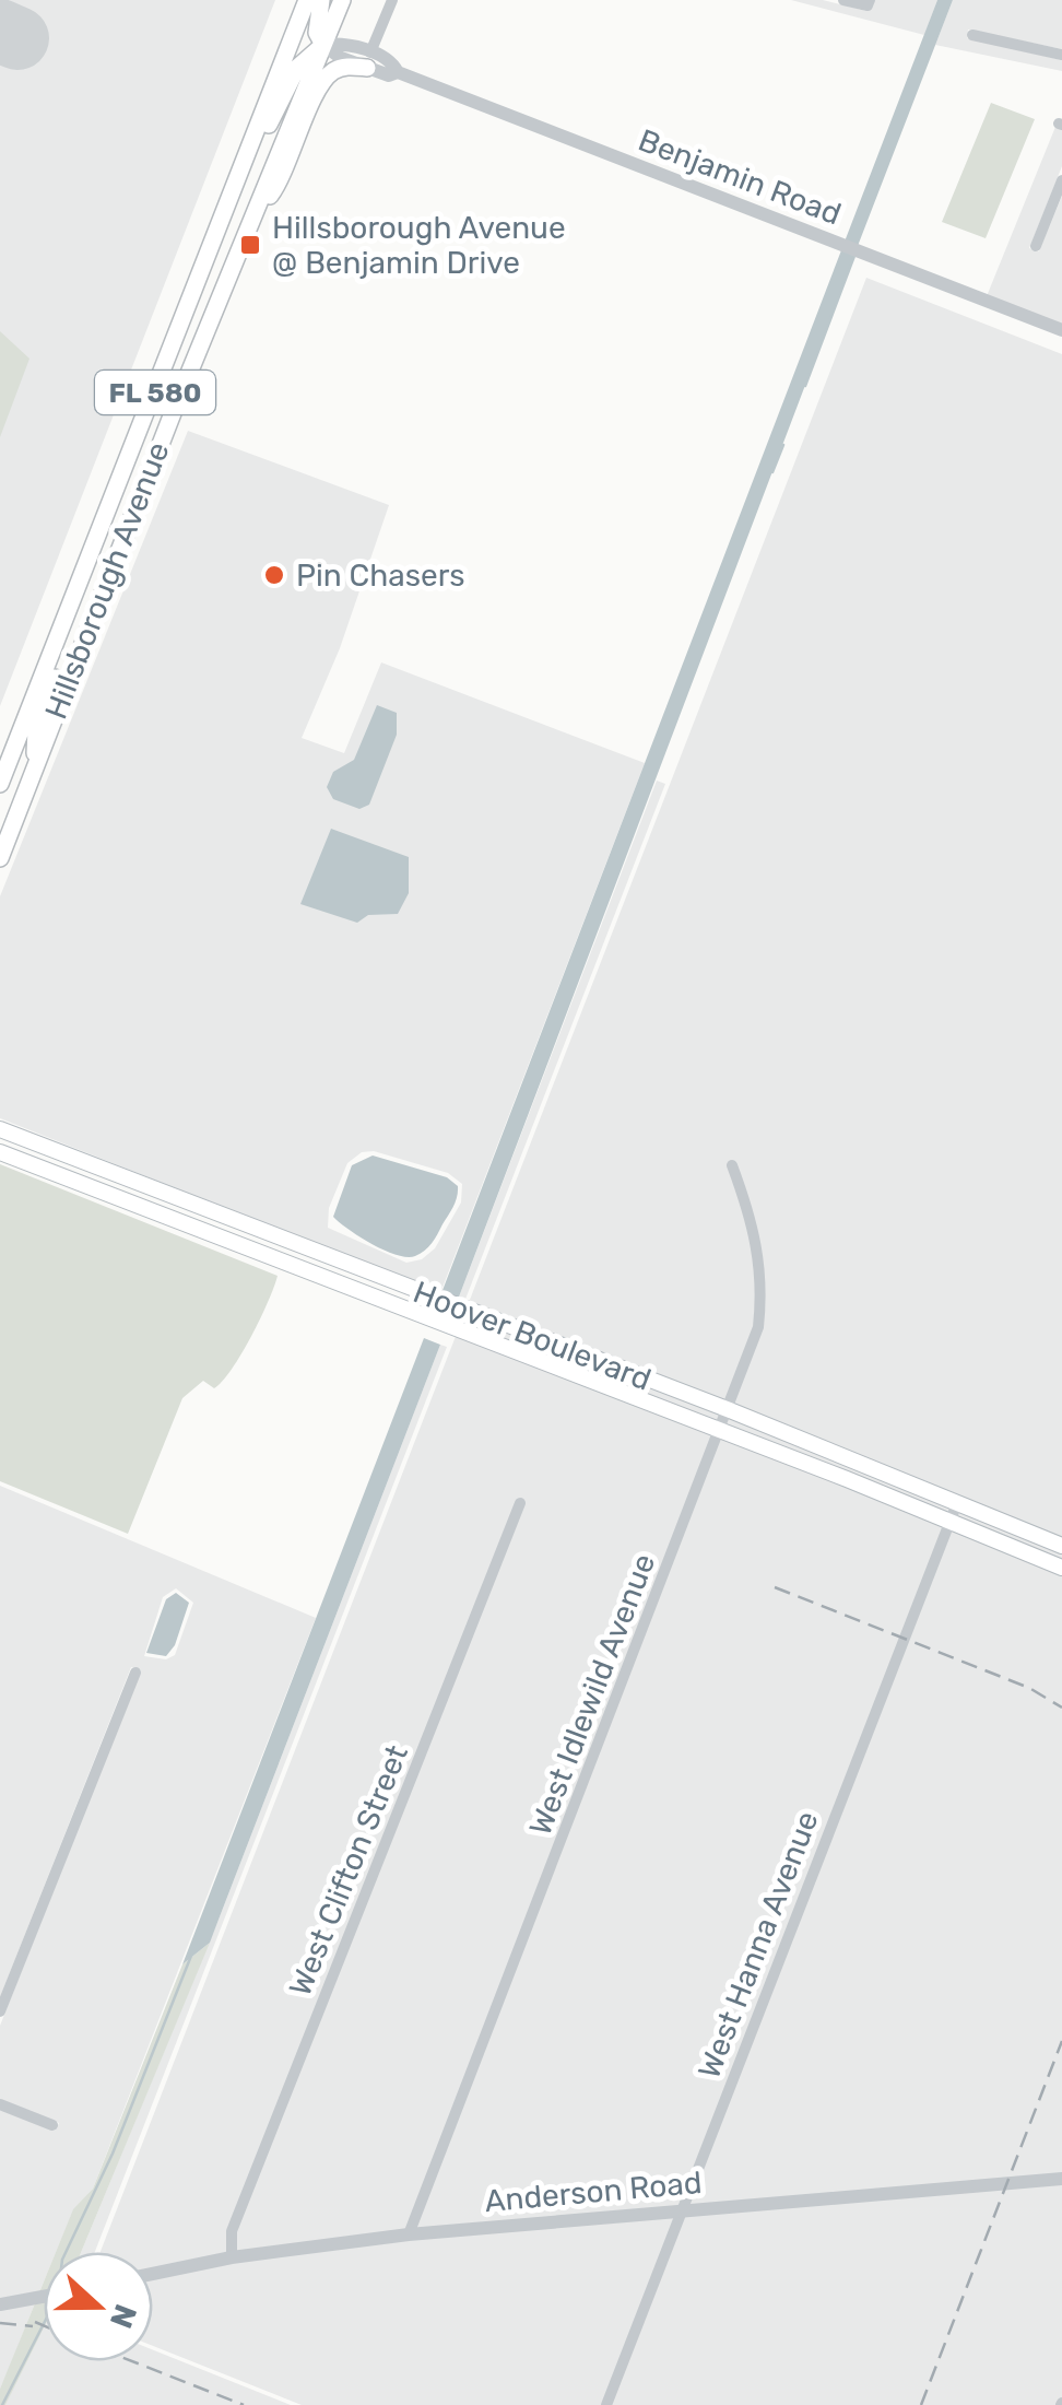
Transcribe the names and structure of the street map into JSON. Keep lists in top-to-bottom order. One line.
{"streets":{"main road":["FL 580","Hillsborough Avenue","Hoover Boulevard"],"street":["Benjamin Road","West Idlewild Avenue","West Clifton Street","West Hanna Avenue","Anderson Road"]},"crossings":[["Benjamin Road","Hillsborough Avenue"],["Hoover Boulevard","West Idlewild Avenue"],["Hoover Boulevard","West Hanna Avenue"],["West Idlewild Avenue","Anderson Road"],["West Clifton Street","Anderson Road"],["West Hanna Avenue","Anderson Road"]],"places":{"transit":["Hillsborough Avenue @ Benjamin Drive"],"other":["Pin Chasers"]},"north":"right"}
